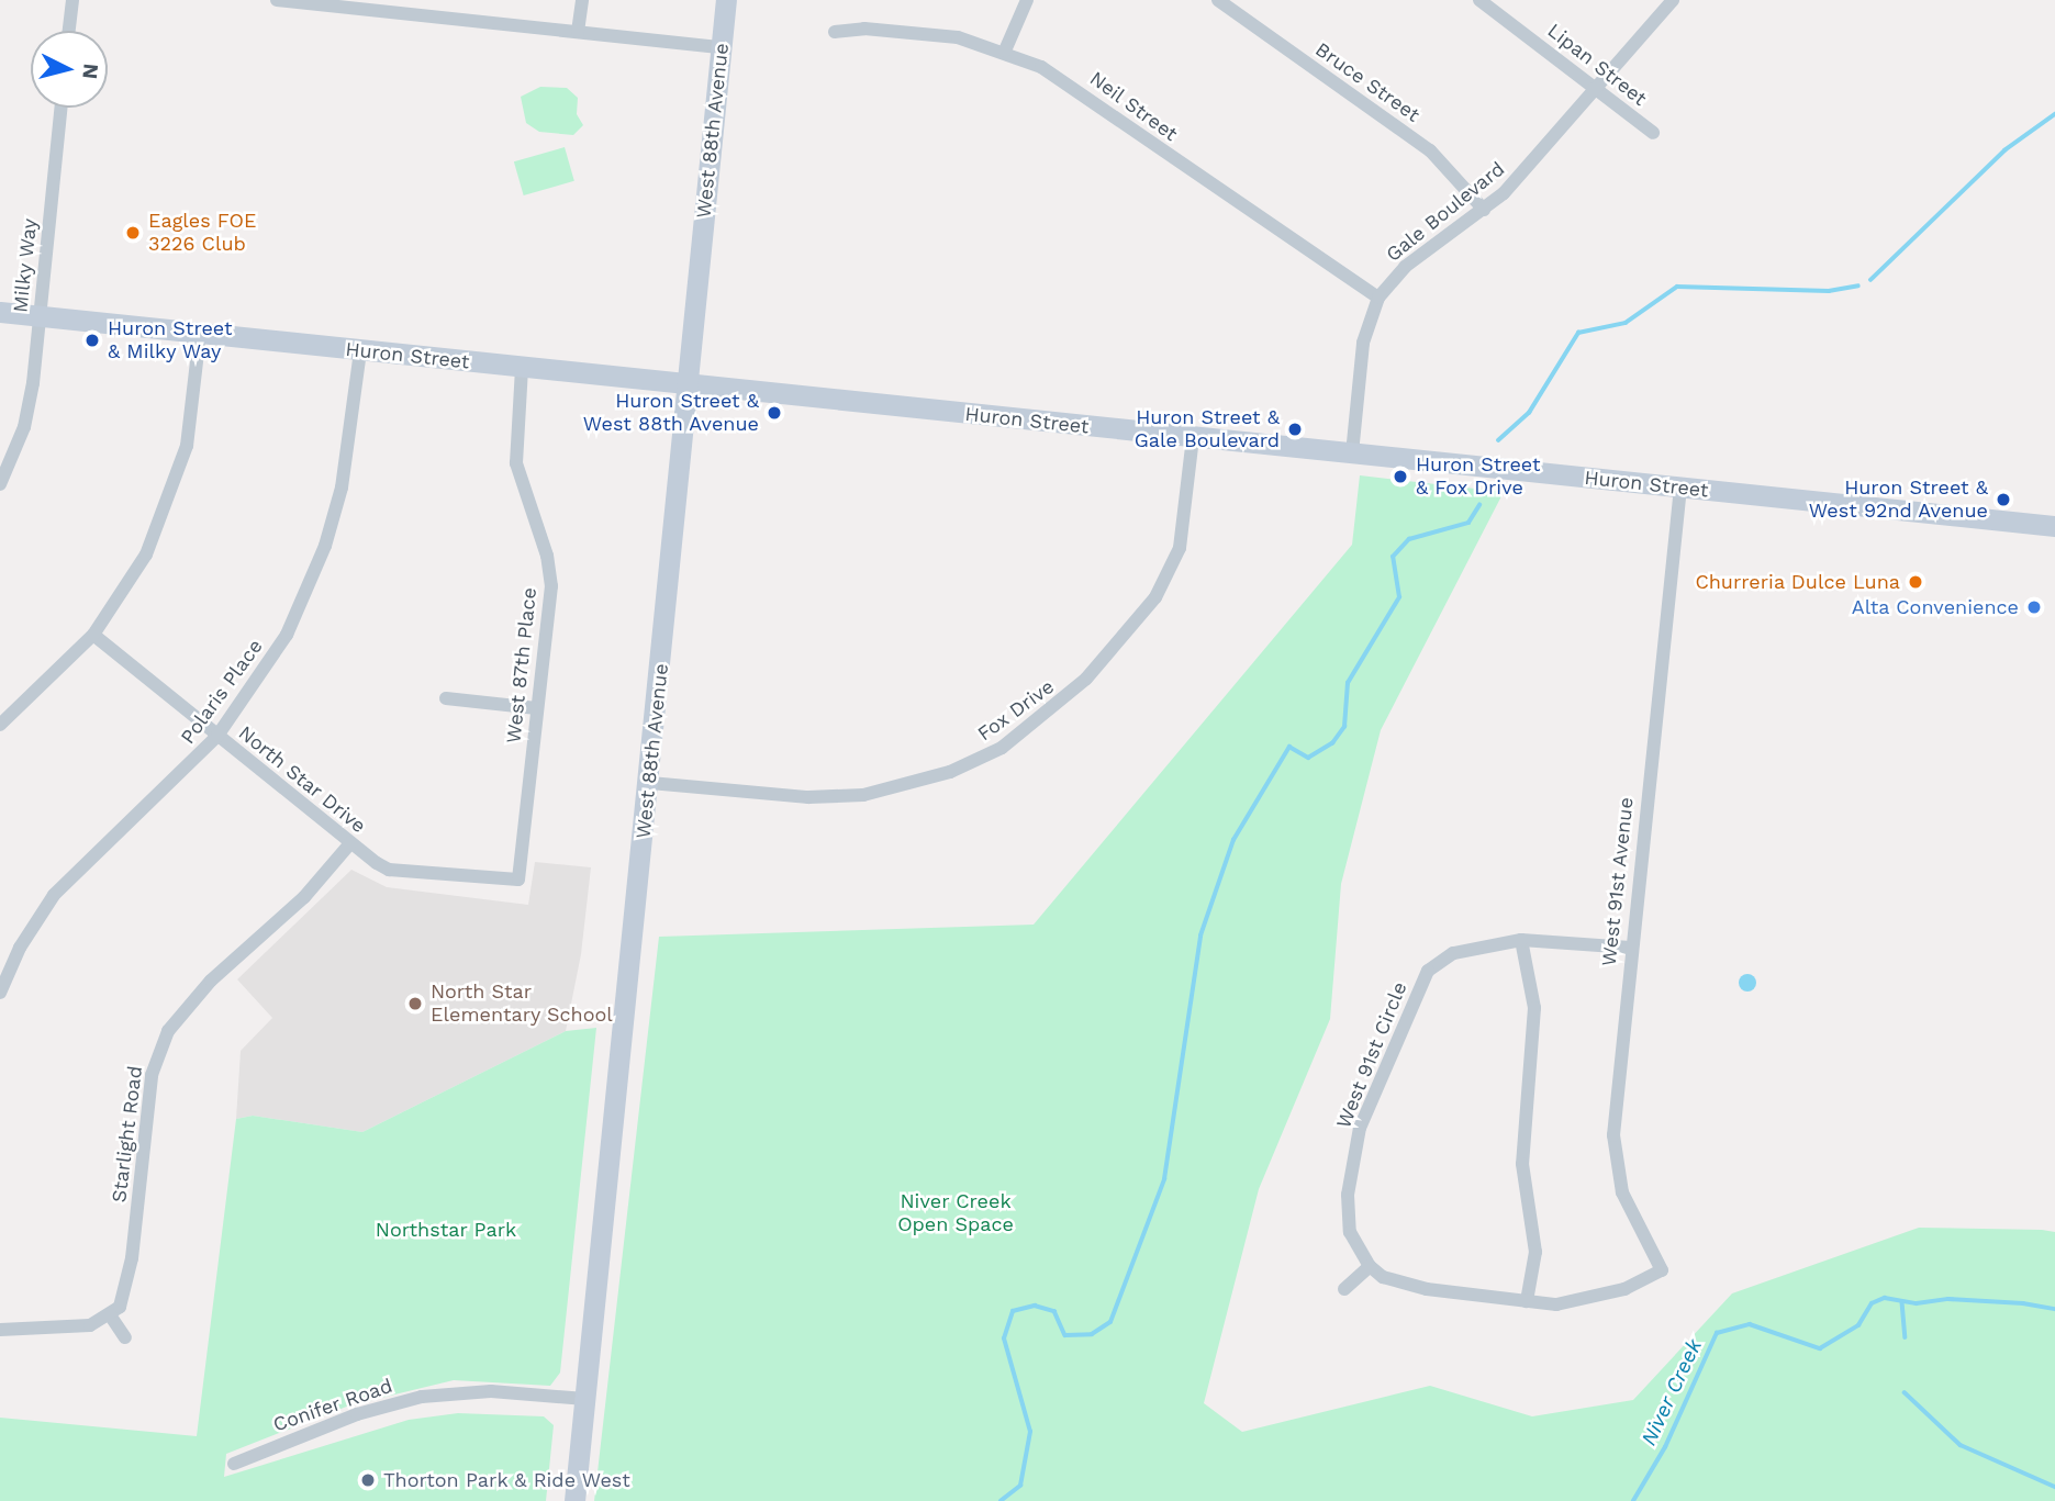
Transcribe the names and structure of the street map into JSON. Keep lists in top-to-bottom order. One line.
{"streets":{"main road":["West 88th Avenue","Huron Street"],"street":["Lipan Street","Bruce Street","Neil Street","Gale Boulevard","Milky Way","West 87th Place","Polaris Place","Fox Drive","North Star Drive","West 91st Avenue","West 91st Circle","Starlight Road","Conifer Road"]},"crossings":[["Lipan Street","Gale Boulevard"],["Bruce Street","Gale Boulevard"],["Neil Street","Gale Boulevard"],["West 88th Avenue","Huron Street"],["West 88th Avenue","Fox Drive"],["West 88th Avenue","Conifer Road"],["Gale Boulevard","Huron Street"],["Milky Way","Huron Street"],["Huron Street","West 87th Place"],["Huron Street","Polaris Place"],["Huron Street","Fox Drive"],["Huron Street","West 91st Avenue"],["West 87th Place","North Star Drive"],["Polaris Place","North Star Drive"],["North Star Drive","Starlight Road"],["West 91st Avenue","West 91st Circle"]],"water":["Niver Creek"],"parks":["Niver Creek Open Space","Northstar Park"],"places":["Eagles FOE 3226 Club","Huron Street & Milky Way","Huron Street & West 88th Avenue","Huron Street & Gale Boulevard","Huron Street & Fox Drive","Huron Street & West 92nd Avenue","Churreria Dulce Luna","Alta Convenience","North Star Elementary School","Thorton Park & Ride West"],"north":"right"}
